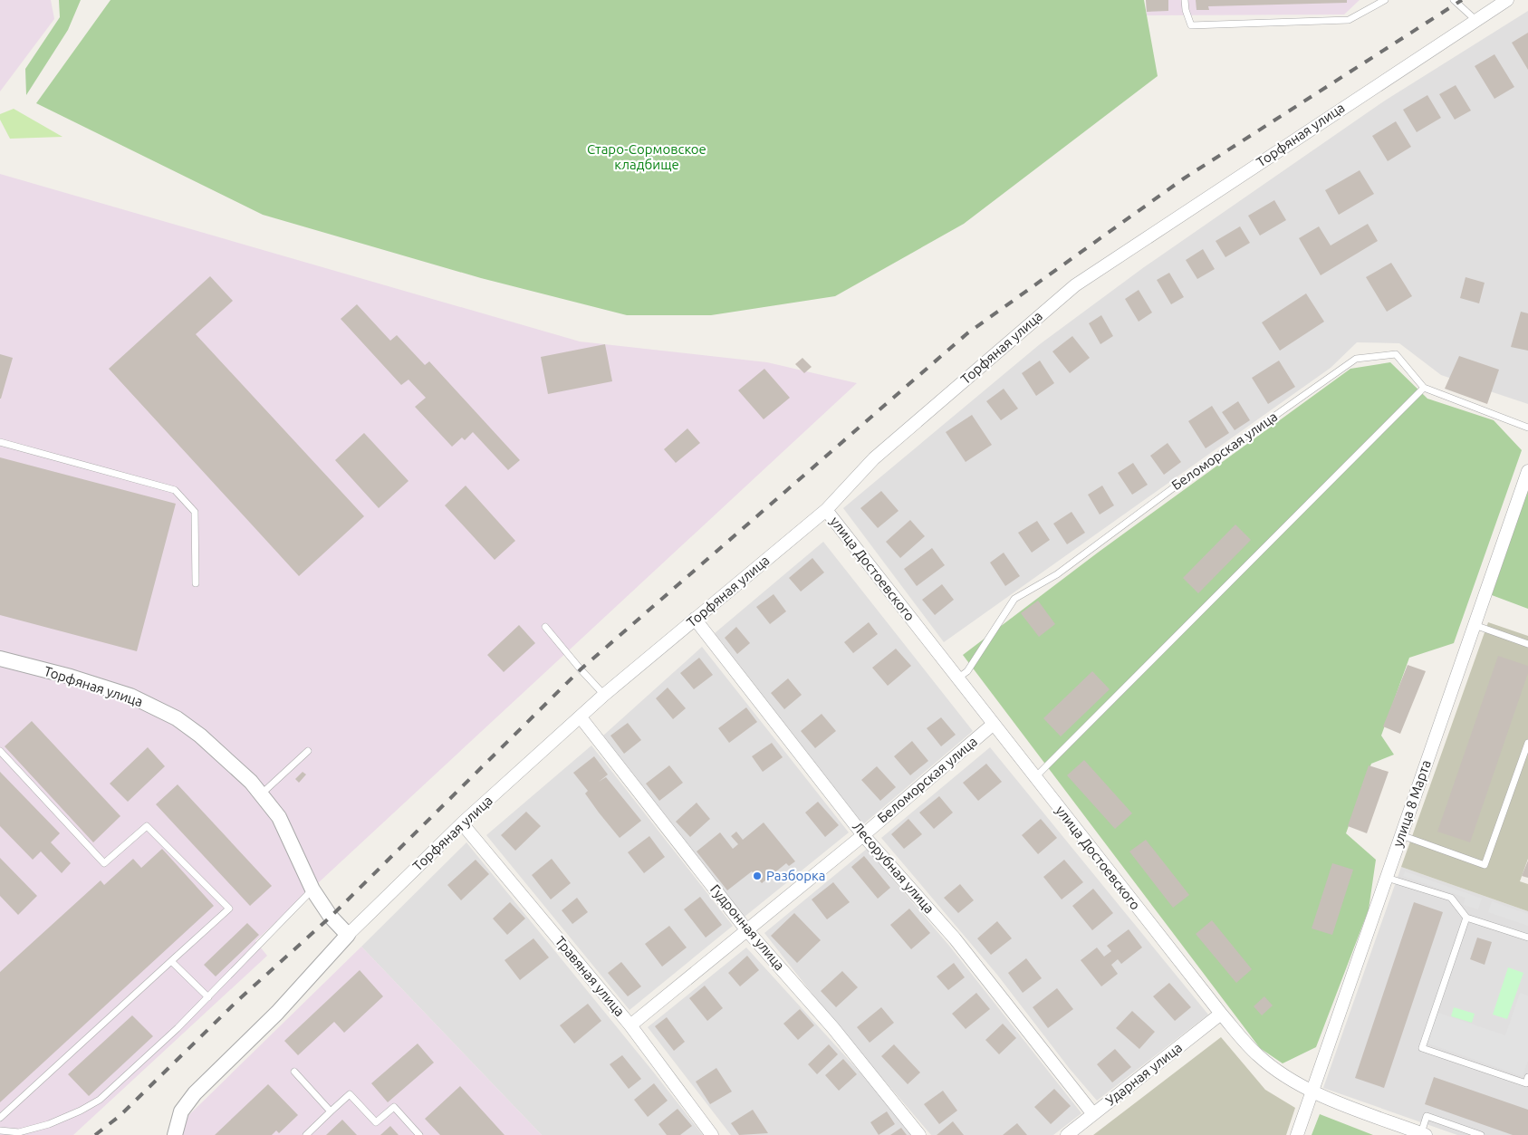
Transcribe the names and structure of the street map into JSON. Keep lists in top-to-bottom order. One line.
{"streets":{"street":["Торфяная улица","Беломорская улица","улица Достоевского","улица 8 Марта","Лесорубная улица","Гудронная улица","Травяная улица","Ударная улица"]},"crossings":[["Торфяная улица","улица Достоевского"],["Торфяная улица","Лесорубная улица"],["Торфяная улица","Гудронная улица"],["Торфяная улица","Травяная улица"],["Беломорская улица","улица Достоевского"],["Беломорская улица","Лесорубная улица"],["Беломорская улица","Гудронная улица"],["Беломорская улица","Травяная улица"],["улица Достоевского","улица 8 Марта"],["улица Достоевского","Ударная улица"],["Лесорубная улица","Ударная улица"]],"parks":["Старо-Сормовское кладбище"],"places":["Разборка"]}
